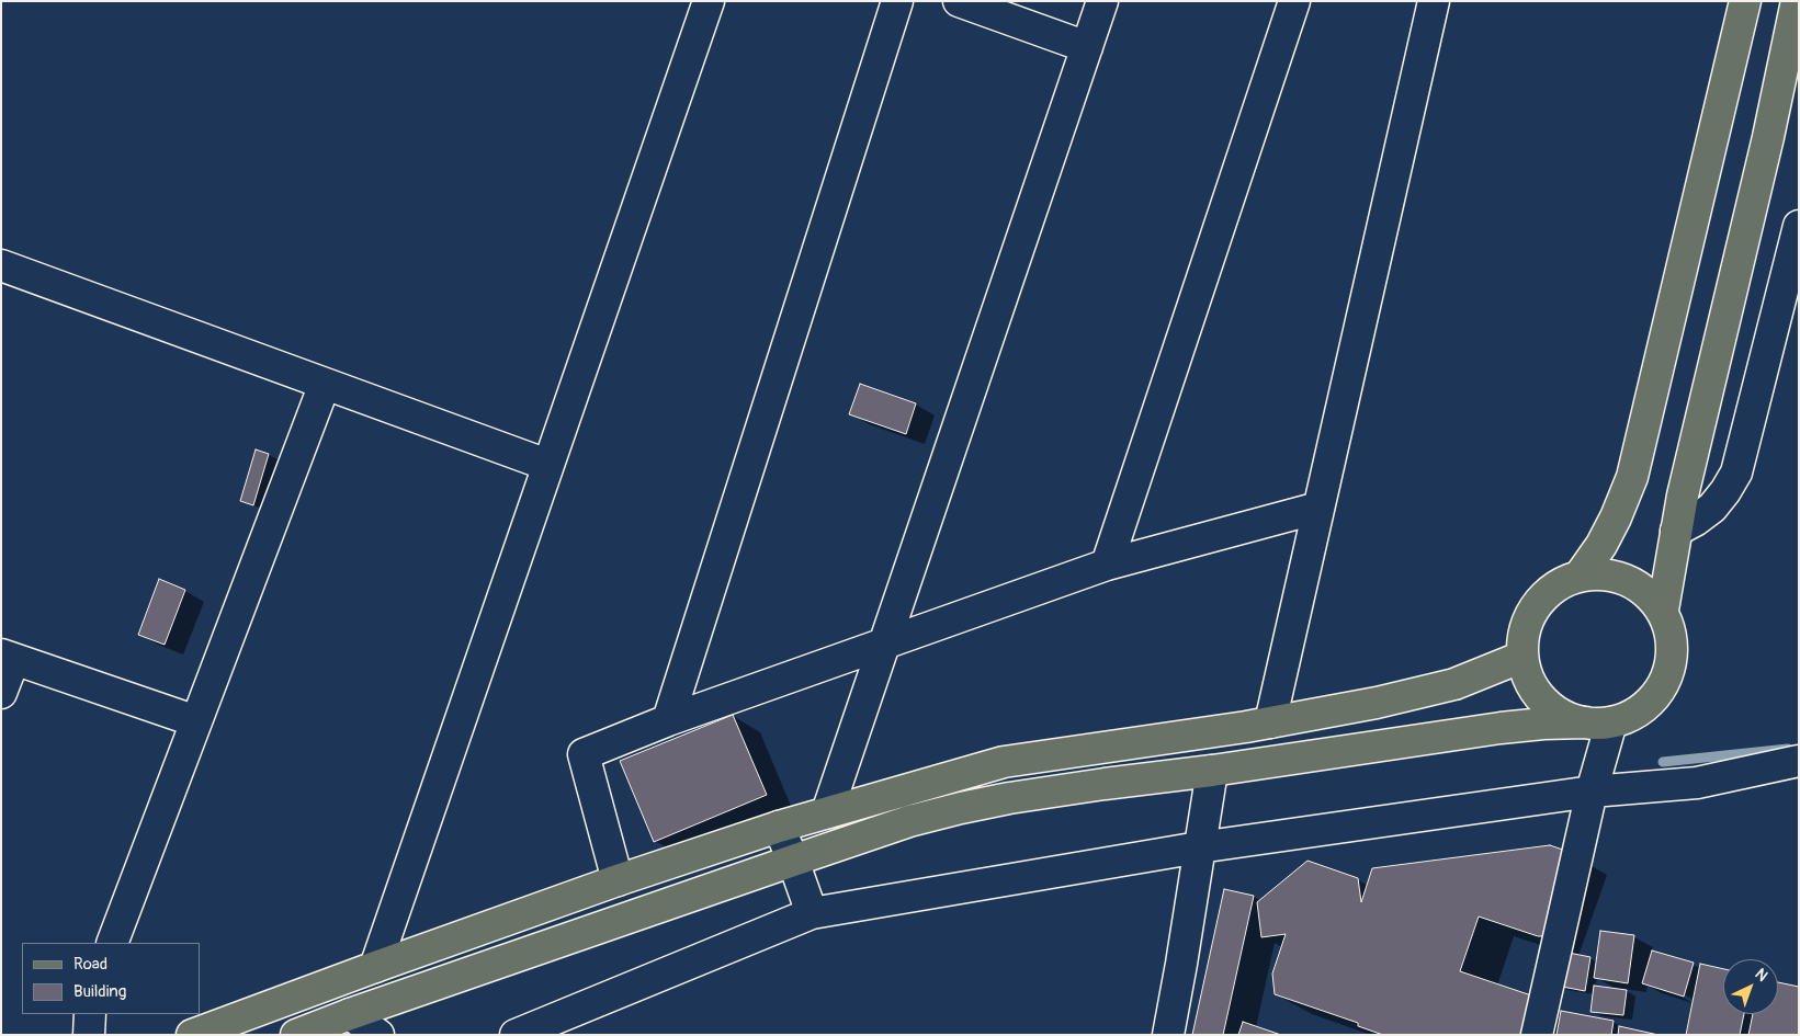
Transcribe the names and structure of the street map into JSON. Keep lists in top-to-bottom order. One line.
{"legend":["Road","Building"],"north":"top right"}
